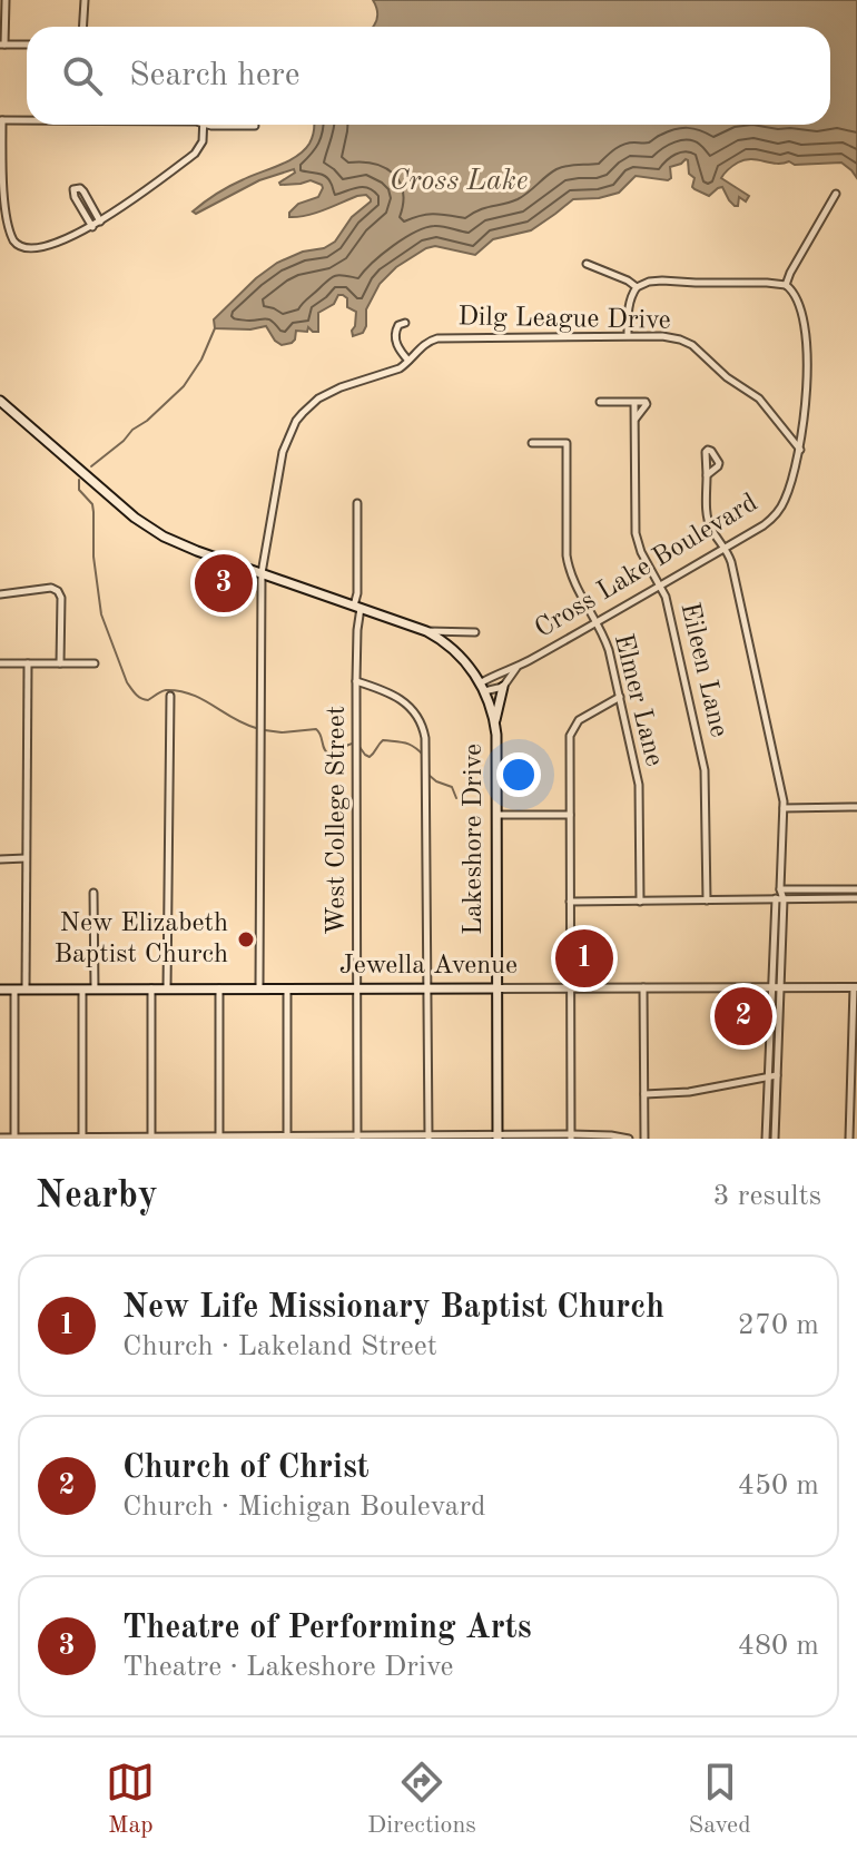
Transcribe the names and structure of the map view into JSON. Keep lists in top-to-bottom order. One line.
{"streets":{"main road":["Lakeshore Drive","Jewella Avenue"],"street":["Dilg League Drive","Cross Lake Boulevard","Eileen Lane","Elmer Lane","West College Street"]},"crossings":[["Dilg League Drive","Cross Lake Boulevard"],["Dilg League Drive","Lakeshore Drive"],["Dilg League Drive","Jewella Avenue"],["Cross Lake Boulevard","Eileen Lane"],["Cross Lake Boulevard","Elmer Lane"],["Cross Lake Boulevard","Lakeshore Drive"],["West College Street","Lakeshore Drive"],["West College Street","Jewella Avenue"],["Lakeshore Drive","Jewella Avenue"]],"water":["Cross Lake"],"places":["New Elizabeth Baptist Church"],"page":{"search":"Search here","pins":["3","1","2"],"heading":["Nearby","3 results"],"list":[{"mark":"1","name":"New Life Missionary Baptist Church","note":"Church · Lakeland Street","value":"270 m"},{"mark":"2","name":"Church of Christ","note":"Church · Michigan Boulevard","value":"450 m"},{"mark":"3","name":"Theatre of Performing Arts","note":"Theatre · Lakeshore Drive","value":"480 m"}],"nav":["Map","Directions","Saved"]}}
